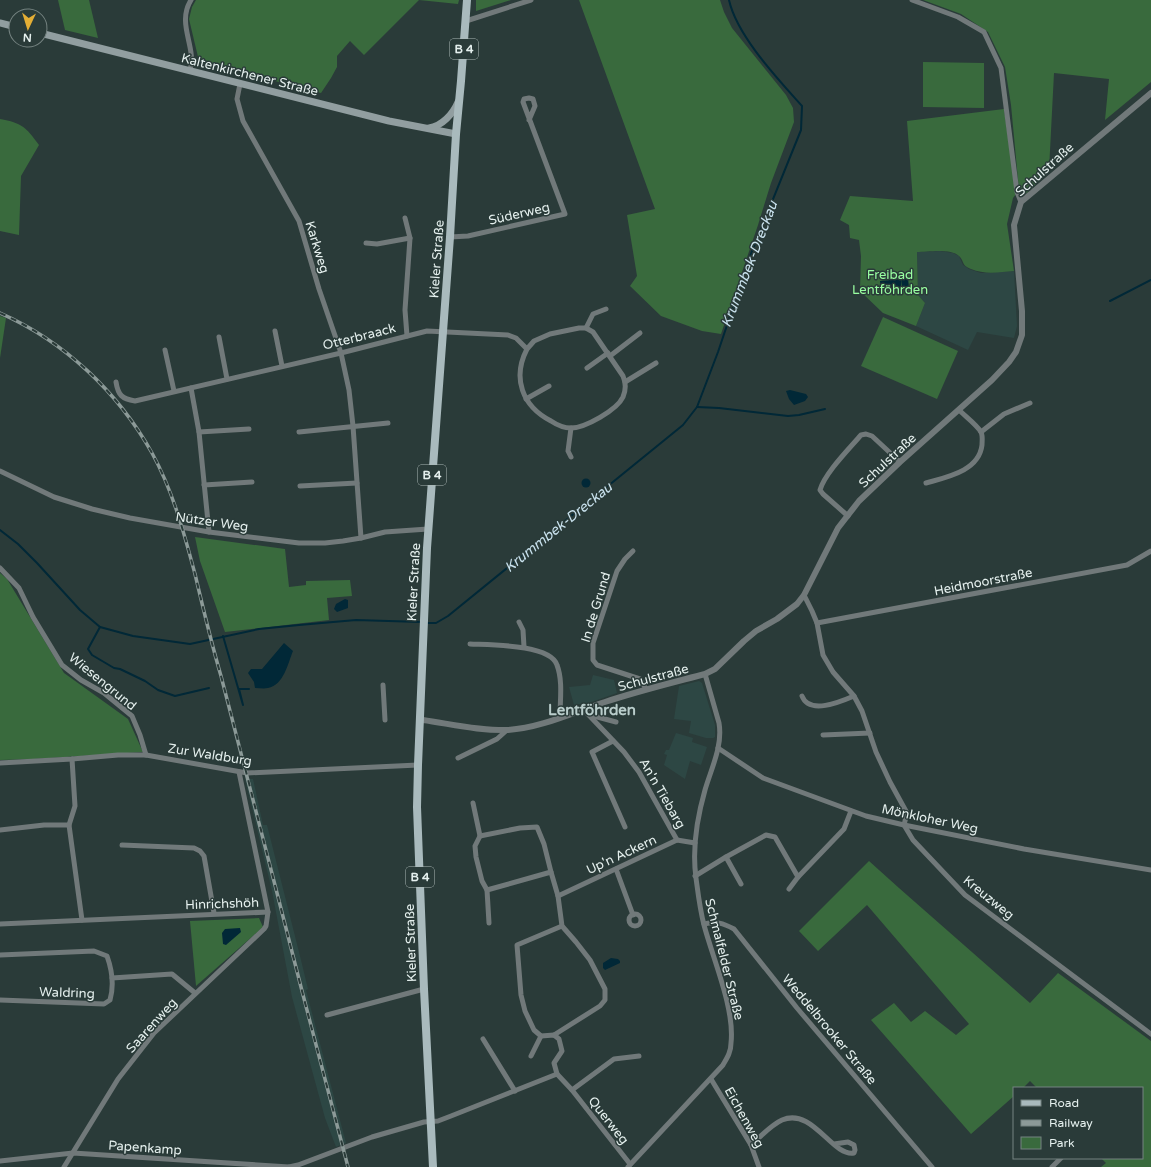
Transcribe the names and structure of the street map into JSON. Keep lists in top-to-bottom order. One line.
{"streets":{"main road":["B 4","Kaltenkirchener Straße","Kieler Straße"],"street":["Schulstraße","Süderweg","Karkweg","Otterbraack","Nützer Weg","Heidmoorstraße","In de Grund","Wiesengrund","Zur Waldburg","An'n Tiebarg","Mönkloher Weg","Up'n Ackern","Kreuzweg","Hinrichshöh","Schmalfelder Straße","Waldring","Saarenweg","Weddelbrooker Straße","Eichenweg","Querweg","Papenkamp"]},"crossings":[["Kaltenkirchener Straße","Karkweg"],["Kaltenkirchener Straße","Kieler Straße"],["Schulstraße","Kieler Straße"],["Schulstraße","In de Grund"],["Schulstraße","An'n Tiebarg"],["Schulstraße","Schmalfelder Straße"],["Süderweg","Kieler Straße"],["Karkweg","Otterbraack"],["Karkweg","Nützer Weg"],["Kieler Straße","Otterbraack"],["Kieler Straße","Nützer Weg"],["Kieler Straße","Zur Waldburg"],["Kieler Straße","Papenkamp"],["Wiesengrund","Zur Waldburg"],["Zur Waldburg","Hinrichshöh"],["An'n Tiebarg","Up'n Ackern"],["Mönkloher Weg","Kreuzweg"],["Mönkloher Weg","Schmalfelder Straße"],["Up'n Ackern","Schmalfelder Straße"],["Hinrichshöh","Saarenweg"],["Schmalfelder Straße","Weddelbrooker Straße"],["Schmalfelder Straße","Eichenweg"],["Schmalfelder Straße","Querweg"],["Waldring","Saarenweg"],["Saarenweg","Papenkamp"]],"districts":["Lentföhrden"],"water":["Krummbek-Dreckau"],"parks":["Freibad Lentföhrden"],"legend":["Road","Railway","Park"],"north":"bottom"}
